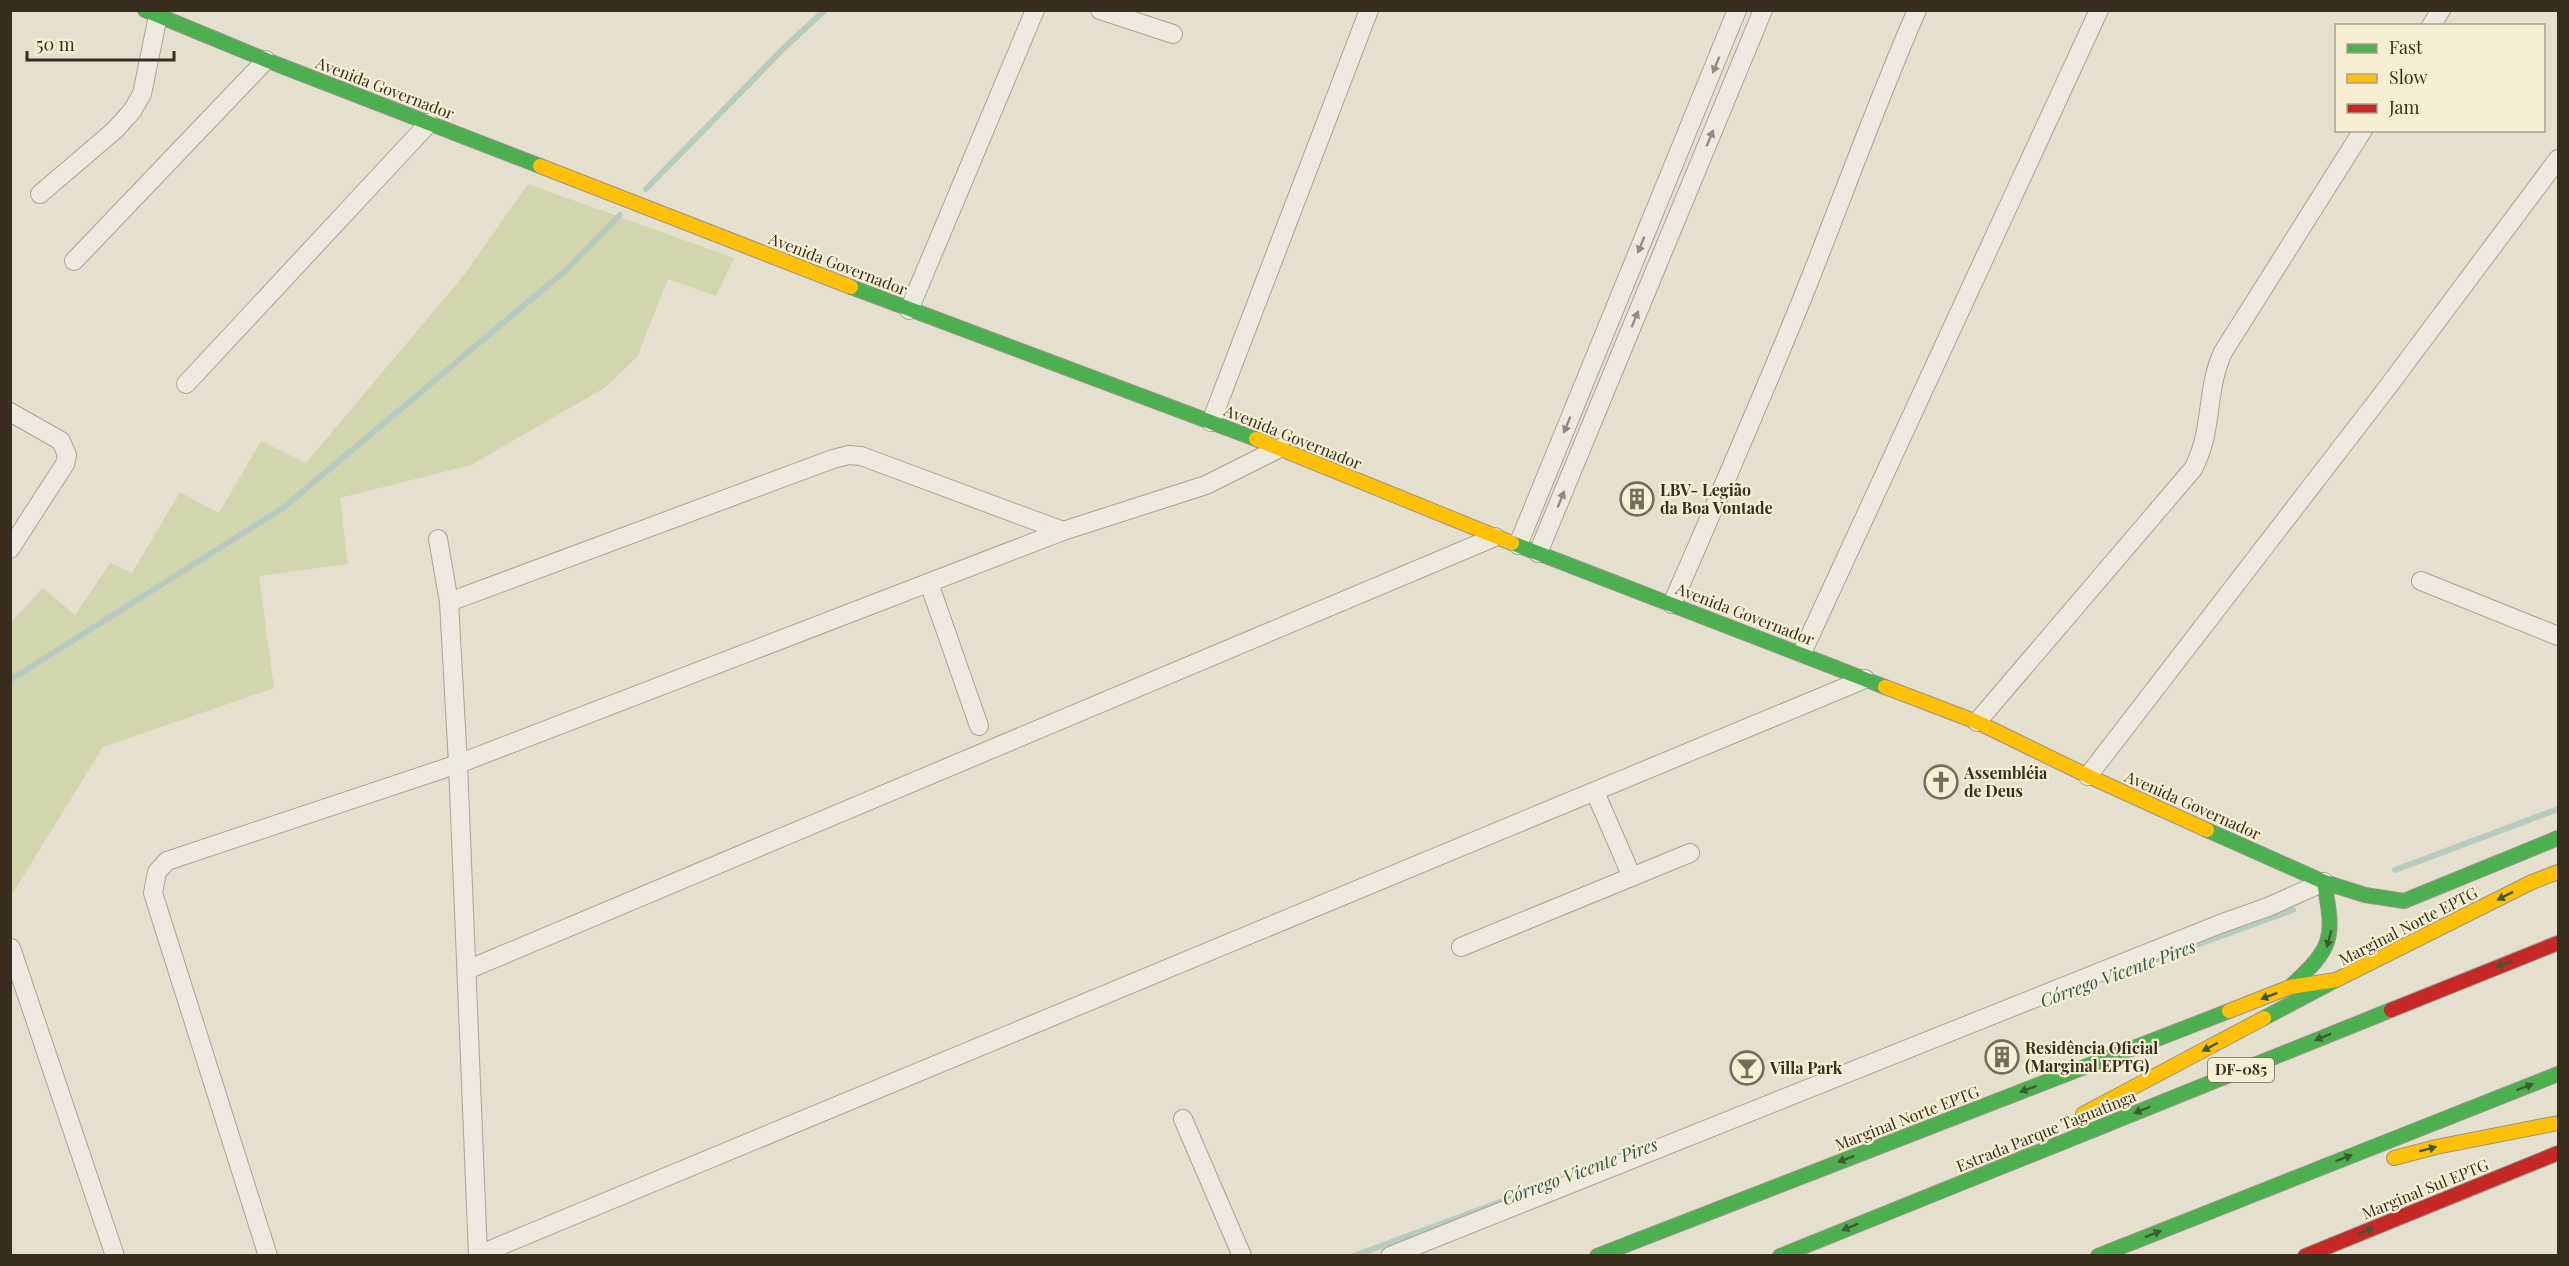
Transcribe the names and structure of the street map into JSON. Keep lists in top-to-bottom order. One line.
{"streets":{"main road":["Avenida Governador","Marginal Norte EPTG","DF-085","Estrada Parque Taguatinga","Marginal Sul EPTG"]},"water":["Córrego Vicente Pires"],"places":{"building":["LBV- Legião da Boa Vontade","Residência Oficial (Marginal EPTG)"],"church":["Assembléia de Deus"],"bar":["Villa Park"]},"legend":["Fast","Slow","Jam"],"scale_bar":"50 m"}
